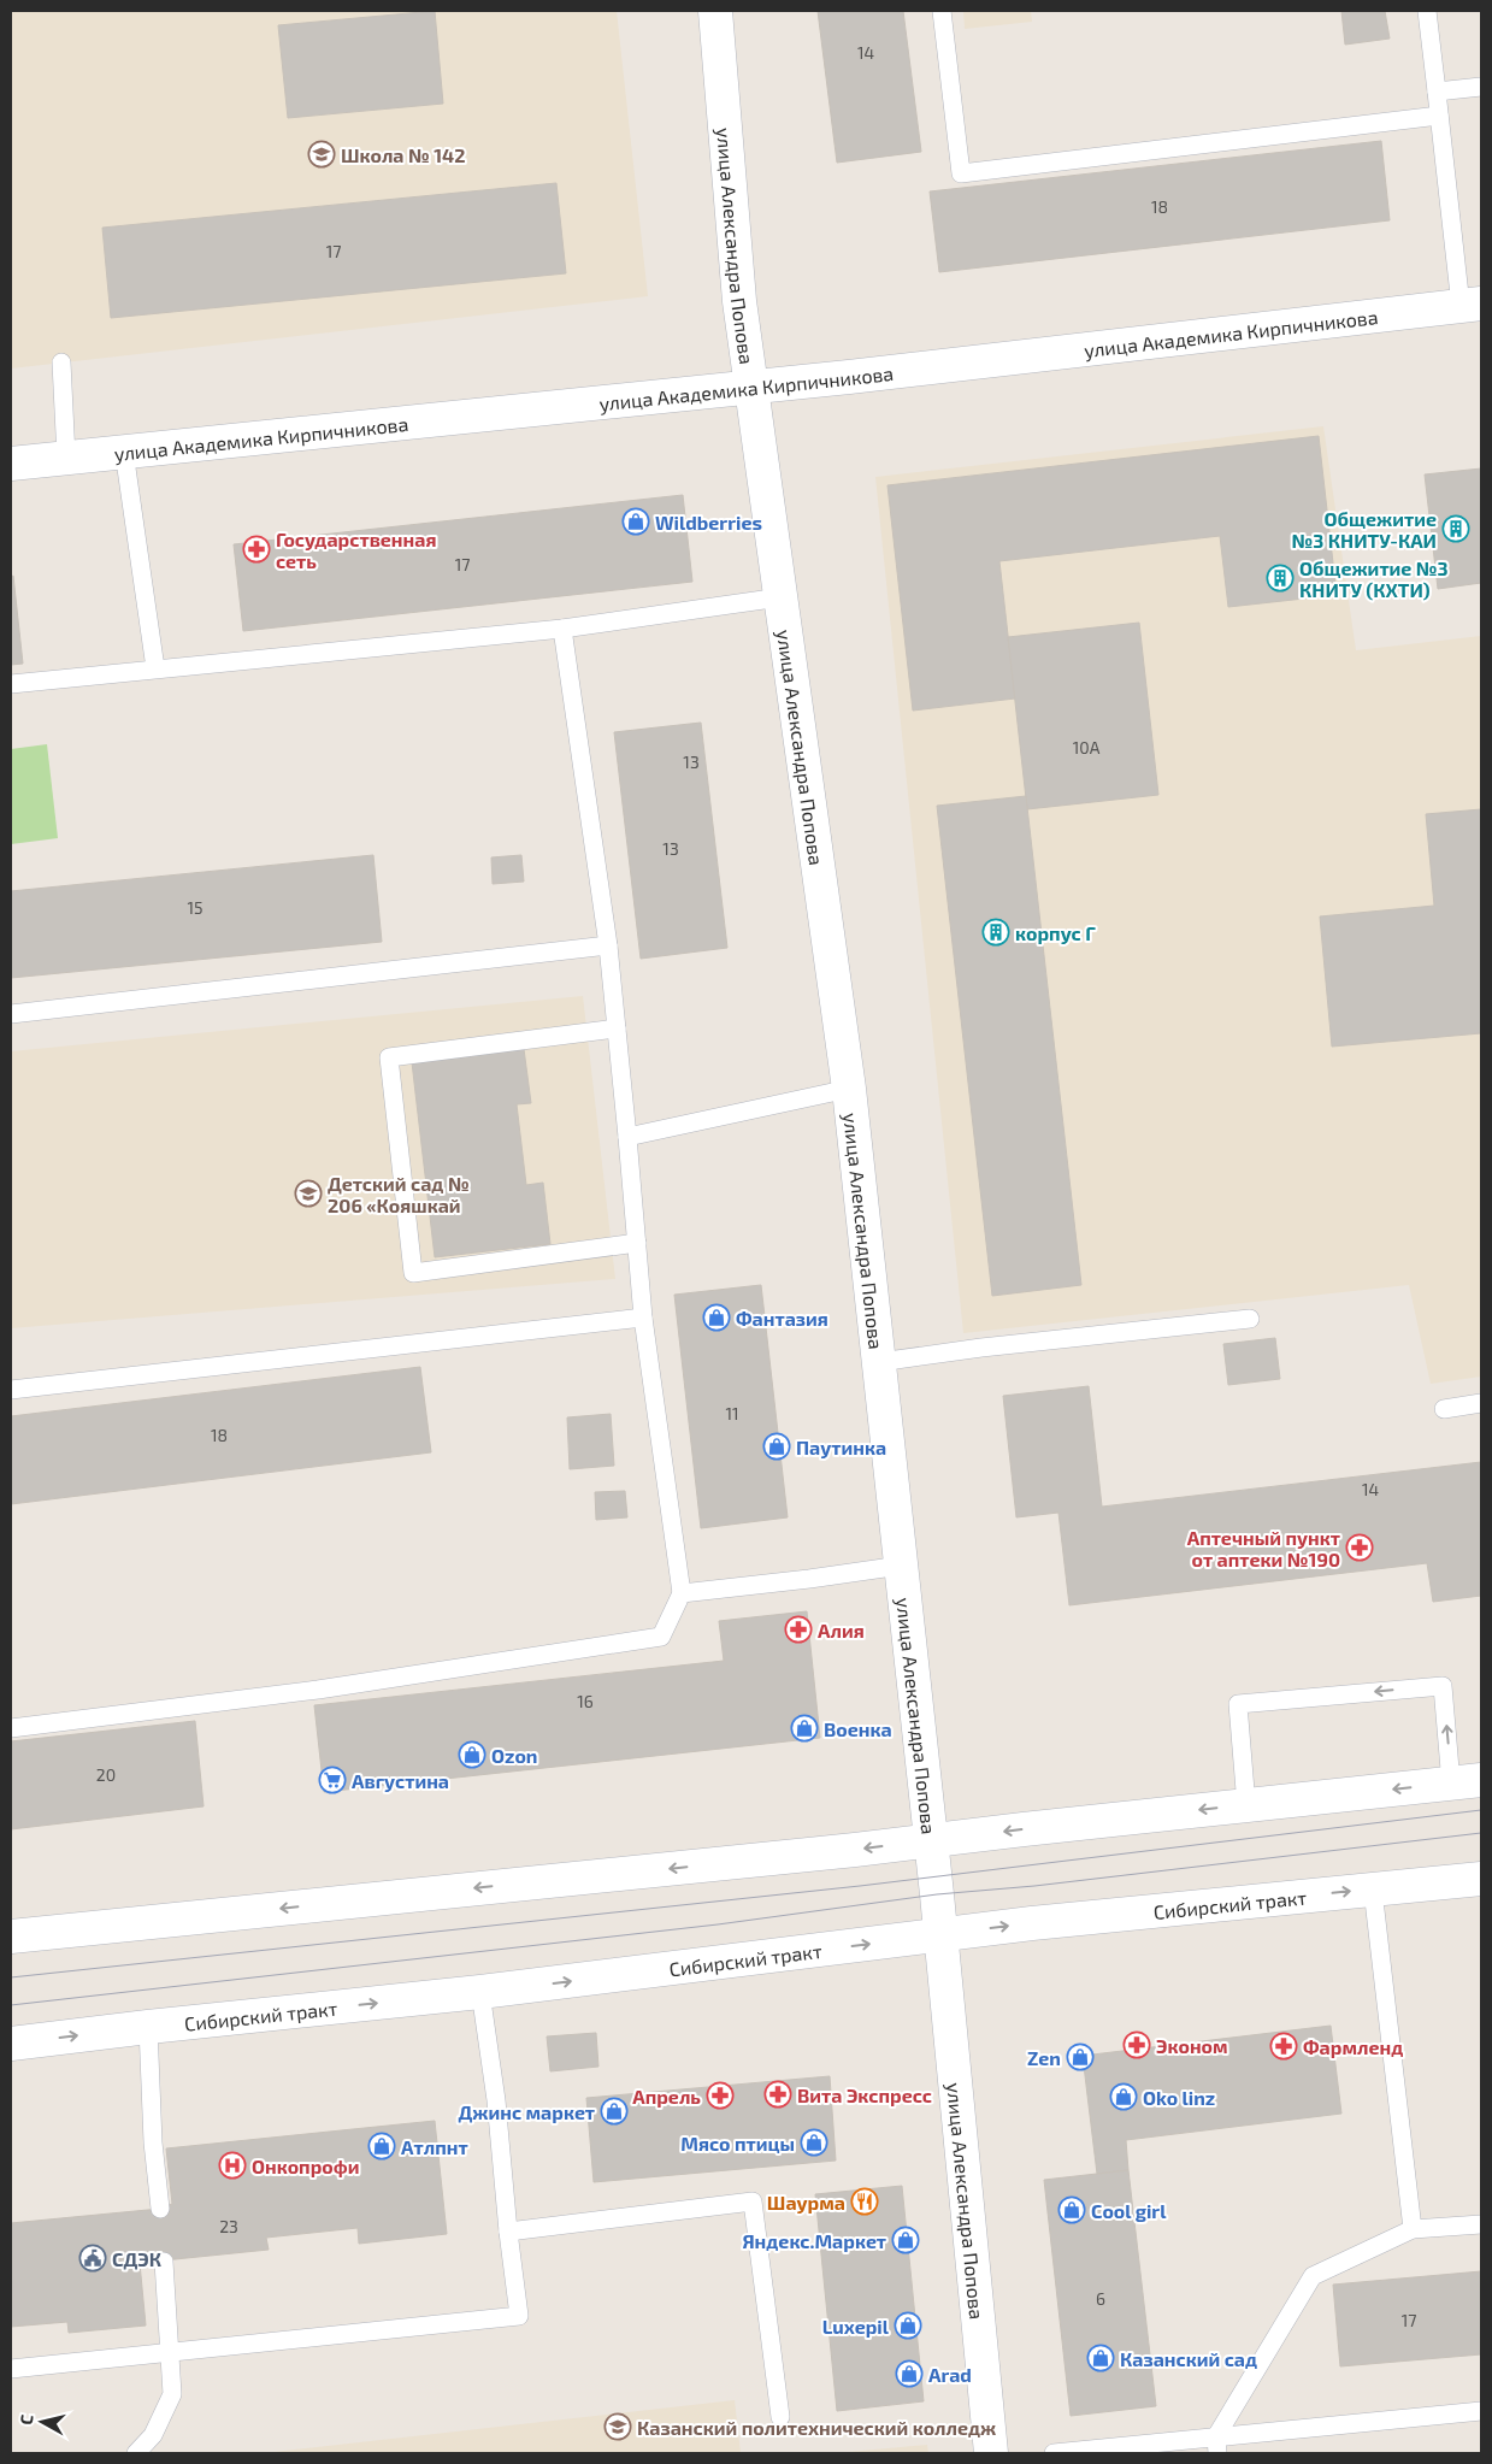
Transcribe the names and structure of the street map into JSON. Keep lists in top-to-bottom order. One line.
{"streets":{"street":["улица Александра Попова","улица Академика Кирпичникова","Сибирский тракт"]},"crossings":[["улица Александра Попова","улица Академика Кирпичникова"],["улица Александра Попова","Сибирский тракт"]],"places":{"school or university":["Школа № 142","Детский сад № 206 «Кояшкай","Казанский политехнический колледж"],"shop":["Wildberries","Фантазия","Паутинка","Военка","Ozon","Zen","Oko linz","Джинс маркет","Мясо птицы","Атлпнт","Cool girl","Яндекс.Маркет","Luxepil","Казанский сад","Arad"],"building":["Общежитие №3 КНИТУ-КАИ","Общежитие №3 КНИТУ (КХТИ)","корпус Г"],"pharmacy":["Государственная сеть","Аптечный пункт от аптеки №190","Алия","Эконом","Фармленд","Вита Экспресс","Апрель"],"supermarket":["Августина"],"hospital":["Онкопрофи"],"restaurant":["Шаурма"],"public building":["СДЭК"]},"house_numbers":["14","18","17","17","10А","13","13","15","11","18","14","16","20","23","6","17"],"north":"left"}
